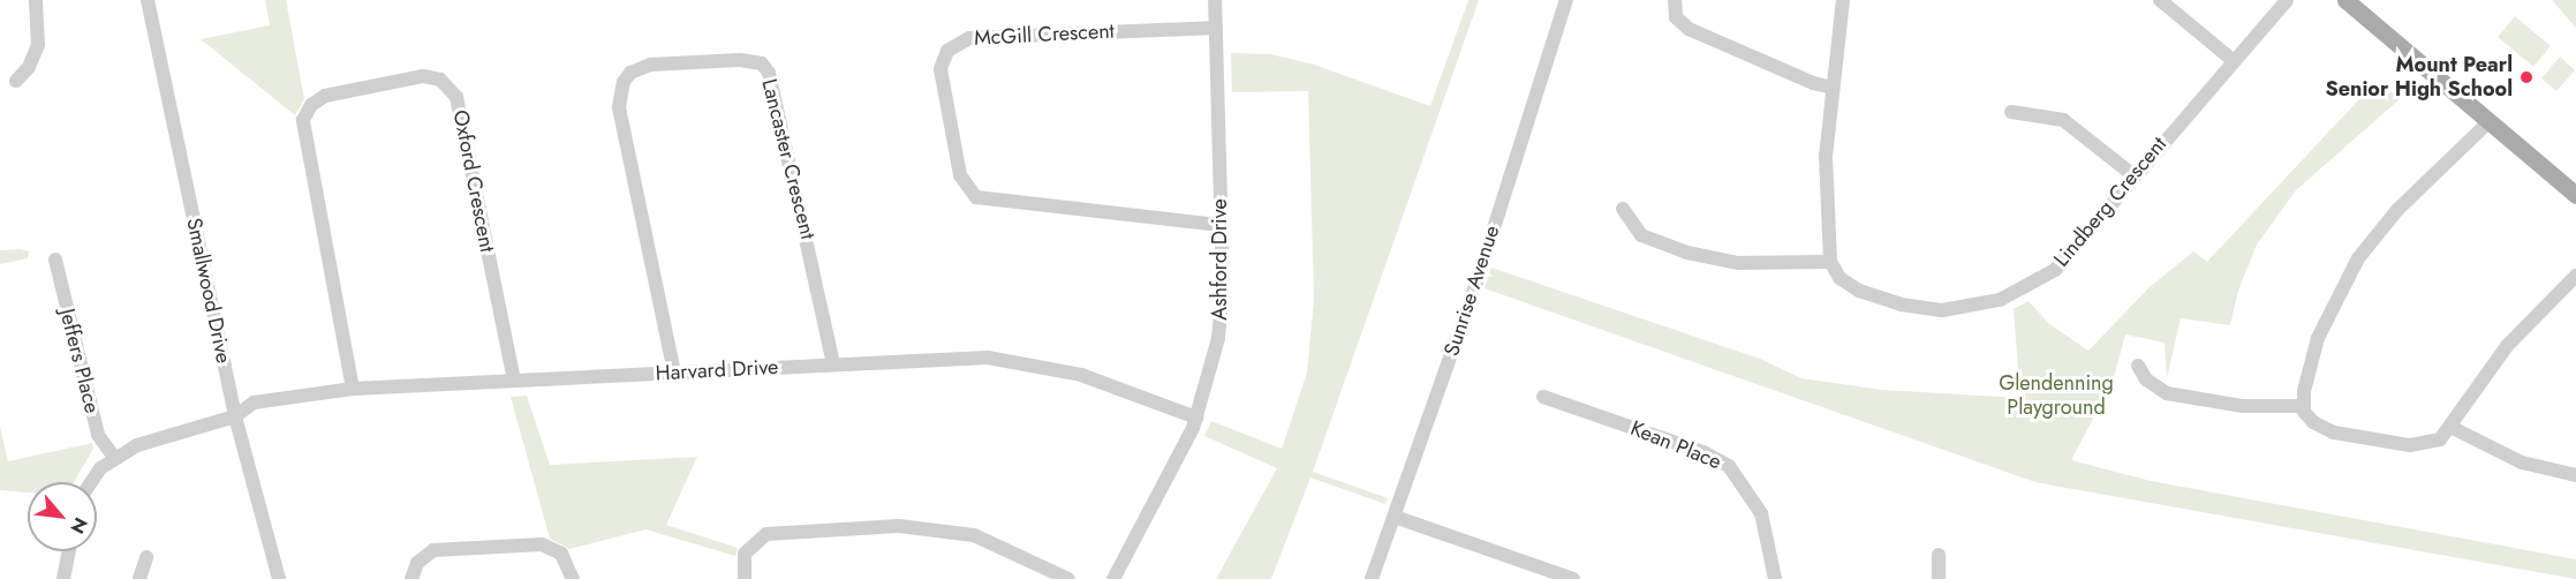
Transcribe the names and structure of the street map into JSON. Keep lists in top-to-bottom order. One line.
{"streets":{"street":["McGill Crescent","Lancaster Crescent","Oxford Crescent","Lindberg Crescent","Ashford Drive","Smallwood Drive","Sunrise Avenue","Jeffers Place","Harvard Drive","Kean Place"]},"crossings":[["McGill Crescent","Ashford Drive"],["Lancaster Crescent","Harvard Drive"],["Oxford Crescent","Harvard Drive"],["Ashford Drive","Harvard Drive"],["Smallwood Drive","Harvard Drive"],["Jeffers Place","Harvard Drive"]],"parks":["Glendenning Playground"],"places":["Mount Pearl Senior High School"],"north":"bottom right"}
